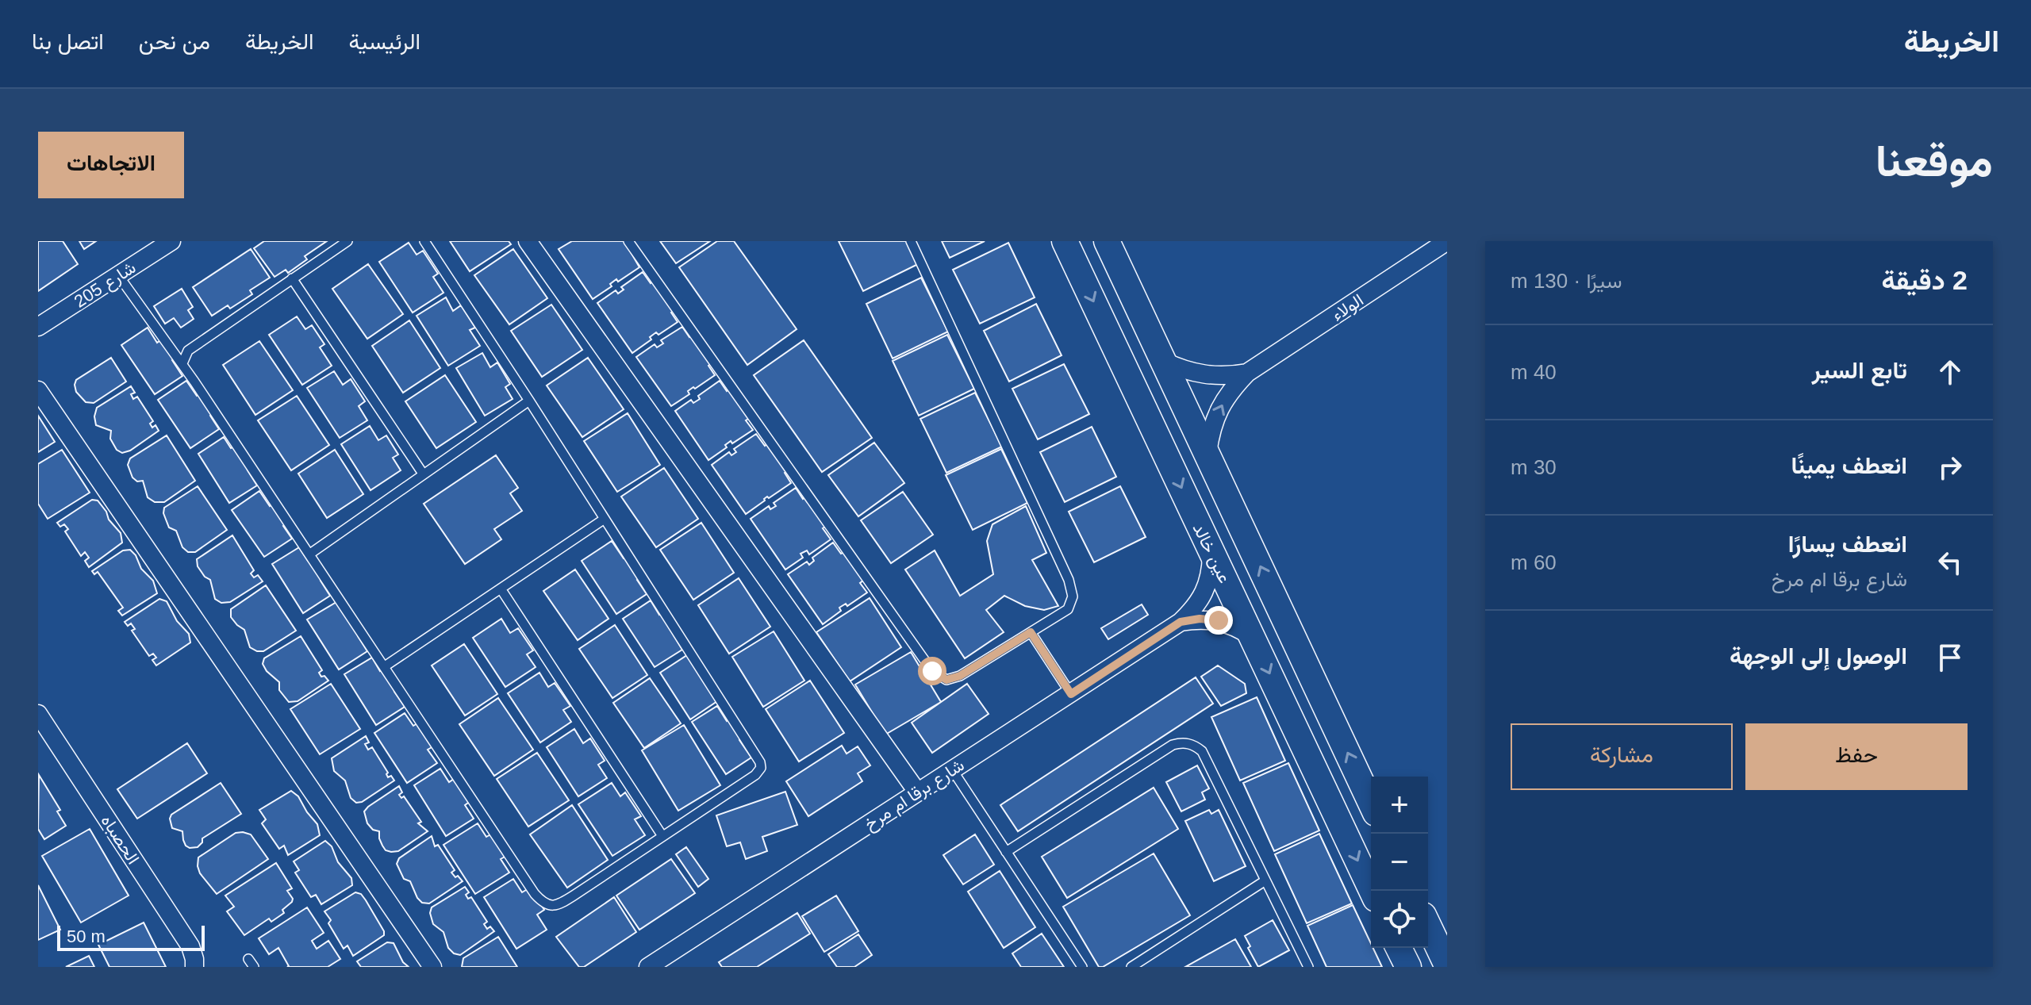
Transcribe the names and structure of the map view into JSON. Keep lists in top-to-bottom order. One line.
{"streets":{"street":["شارع 205","الولاء","عين خالد","شارع برقا ام مرخ","الحصباه"]},"crossings":[["عين خالد","شارع برقا ام مرخ"]],"scale_bar":"50 m","page":{"header":"الخريطة","nav":["الرئيسية","الخريطة","من نحن","اتصل بنا"],"title":"موقعنا","buttons":["الاتجاهات",["حفظ","مشاركة"]],"heading":["2 دقيقة","سيرًا · 130 m"],"list":[["تابع السير","40 m"],["انعطف يمينًا","30 m"],["انعطف يسارًا","شارع برقا ام مرخ","60 m"],"الوصول إلى الوجهة"],"map_buttons":["+","−"],"scale":"50 m"}}
